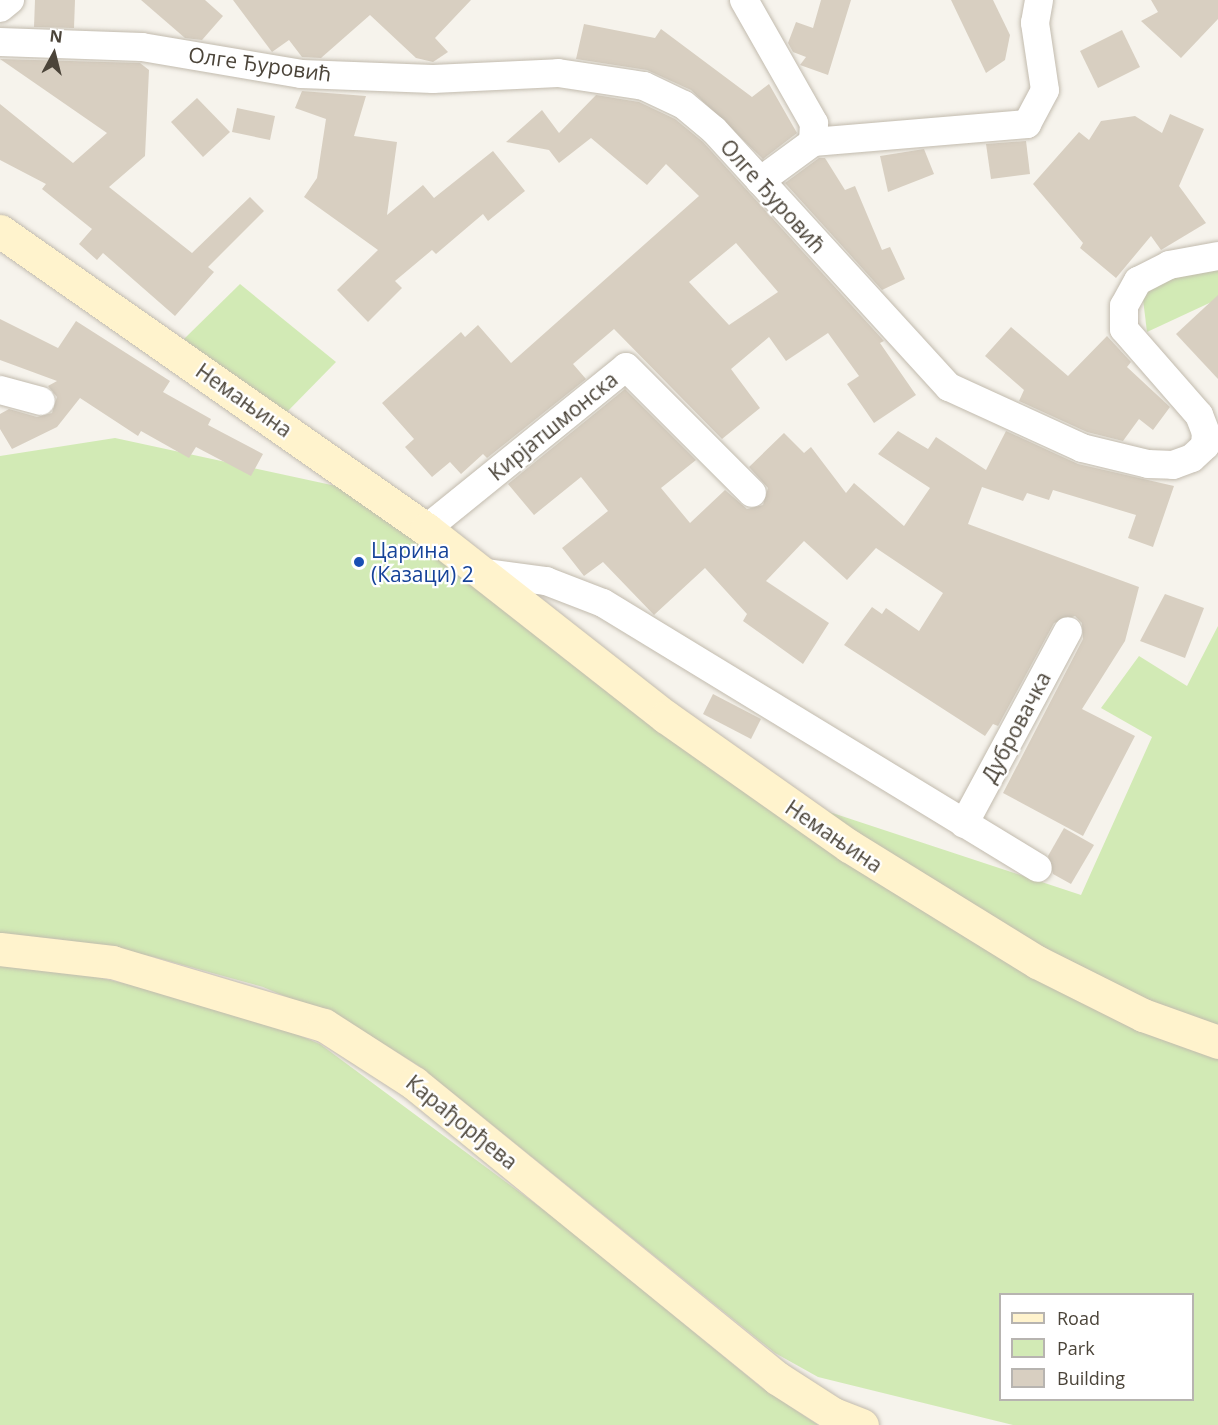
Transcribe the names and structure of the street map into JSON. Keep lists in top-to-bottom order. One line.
{"streets":{"main road":["Немањина","Карађорђева"],"street":["Олге Ђуровић","Кирјатшмонска","Дубровачка"]},"crossings":[["Немањина","Кирјатшмонска"],["Немањина","Дубровачка"]],"places":["Царина (Казаци) 2"],"legend":["Road","Park","Building"],"north":"top"}
